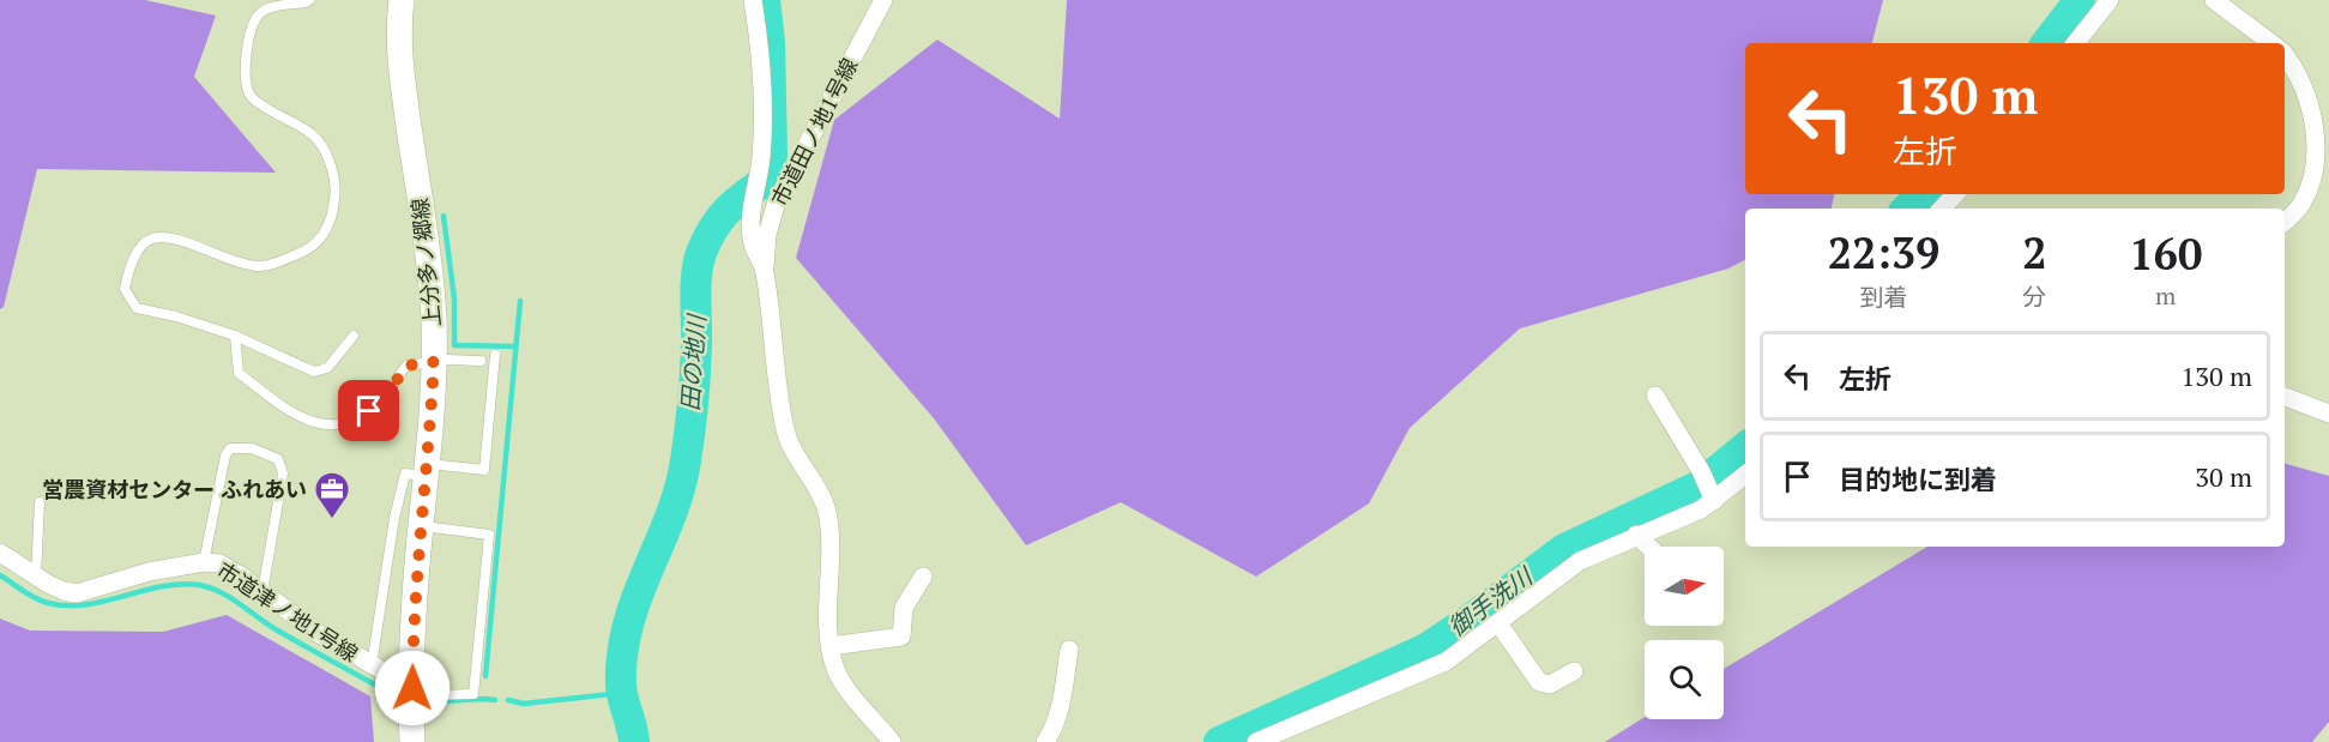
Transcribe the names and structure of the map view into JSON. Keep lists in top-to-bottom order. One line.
{"streets":{"main road":["上分多ノ郷線"],"street":["市道田ノ地1号線","市道津ノ地1号線"]},"crossings":[["上分多ノ郷線","市道津ノ地1号線"]],"water":["田の地川","御手洗川"],"places":{"office":["営農資材センター ふれあい"]},"north":"right","page":{"turn":["130 m","左折"],"eta":["22:39","到着","2","分","160","m"],"list":[{"name":"左折","value":"130 m"},{"name":"目的地に到着","value":"30 m"}]}}
